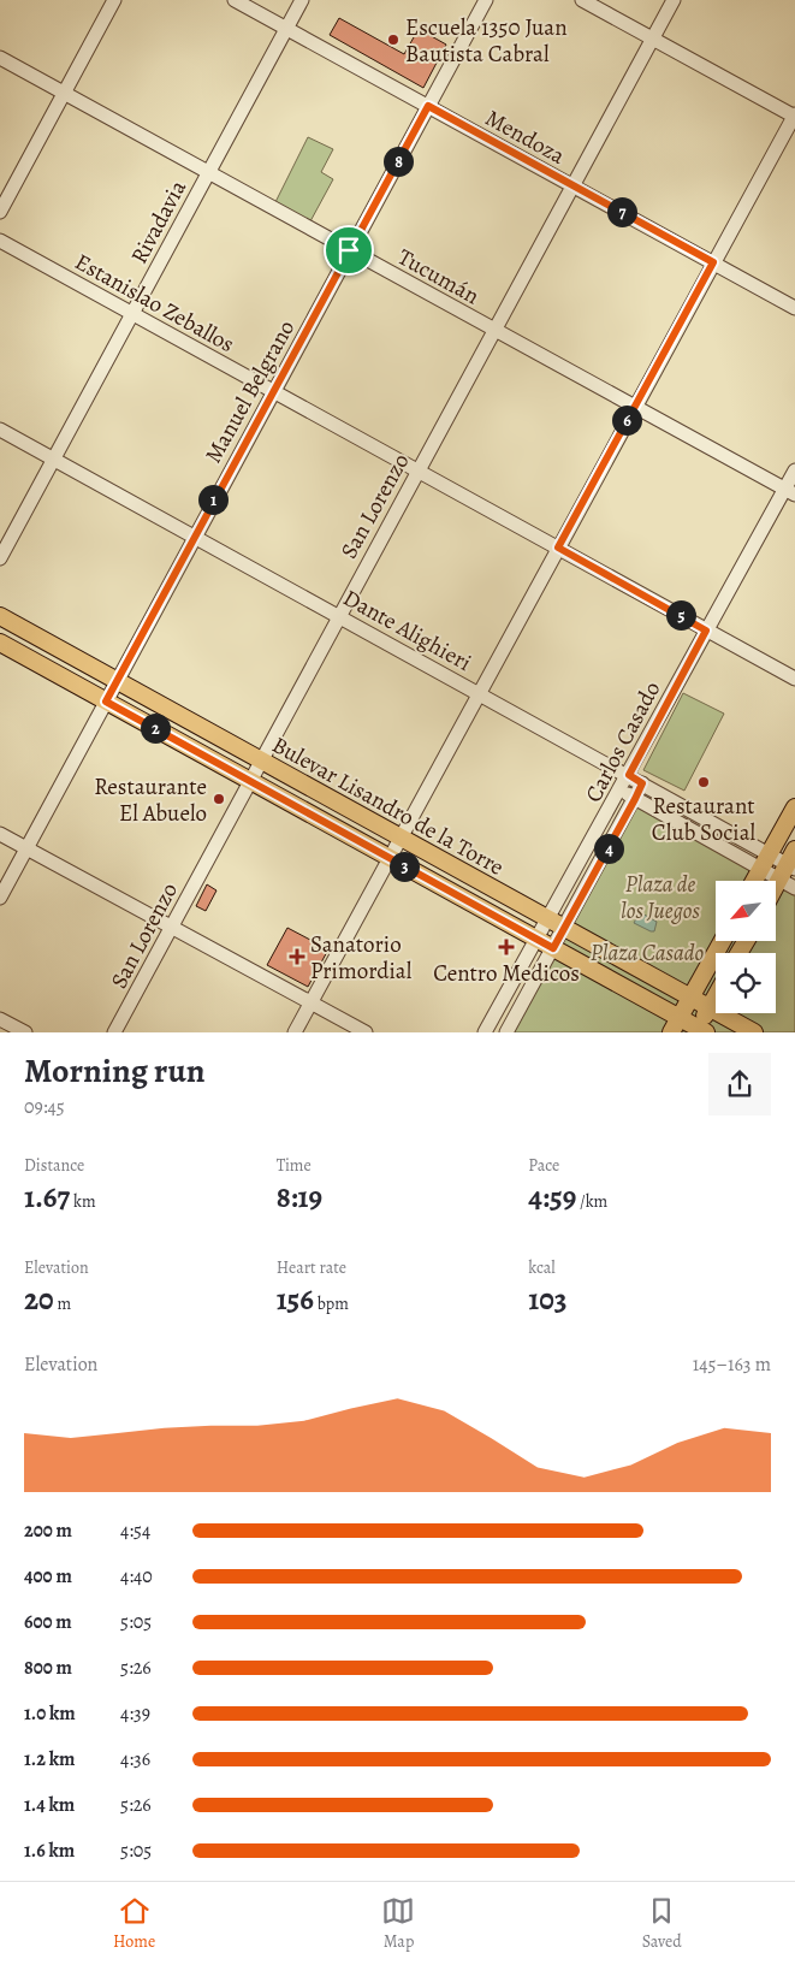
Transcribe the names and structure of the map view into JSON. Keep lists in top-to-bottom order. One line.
{"streets":{"main road":["Bulevar Lisandro de la Torre"],"street":["Mendoza","Rivadavia","Tucumán","Estanislao Zeballos","Manuel Belgrano","San Lorenzo","Dante Alighieri","Carlos Casado"]},"crossings":[["Mendoza","Rivadavia"],["Mendoza","Manuel Belgrano"],["Mendoza","San Lorenzo"],["Rivadavia","Tucumán"],["Rivadavia","Estanislao Zeballos"],["Rivadavia","Dante Alighieri"],["Tucumán","Manuel Belgrano"],["Tucumán","San Lorenzo"],["Tucumán","Carlos Casado"],["Estanislao Zeballos","Manuel Belgrano"],["Estanislao Zeballos","San Lorenzo"],["Estanislao Zeballos","Carlos Casado"],["Manuel Belgrano","Dante Alighieri"],["Manuel Belgrano","Bulevar Lisandro de la Torre"],["San Lorenzo","Dante Alighieri"],["San Lorenzo","Bulevar Lisandro de la Torre"],["Dante Alighieri","Carlos Casado"],["Carlos Casado","Bulevar Lisandro de la Torre"]],"parks":["Plaza de los Juegos","Plaza Casado"],"places":{"other":["Escuela 1350 Juan Bautista Cabral","Restaurant Club Social","Restaurante El Abuelo"],"health":["Centro Medicos","Sanatorio Primordial"]},"north":"bottom left","page":{"pins":["8","7","6","1","5","2","4","3"],"heading":["Morning run","09:45"],"stats":[["Distance","1.67 km"],["Time","8:19"],["Pace","4:59 /km"],["Elevation","20 m"],["Heart rate","156 bpm"],["kcal","103"]],"chart":["Elevation","145–163 m"],"list":[{"name":"200 m","note":"4:54"},{"name":"400 m","note":"4:40"},{"name":"600 m","note":"5:05"},{"name":"800 m","note":"5:26"},{"name":"1.0 km","note":"4:39"},{"name":"1.2 km","note":"4:36"},{"name":"1.4 km","note":"5:26"},{"name":"1.6 km","note":"5:05"}],"tabs":["Home","Map","Saved"]}}
